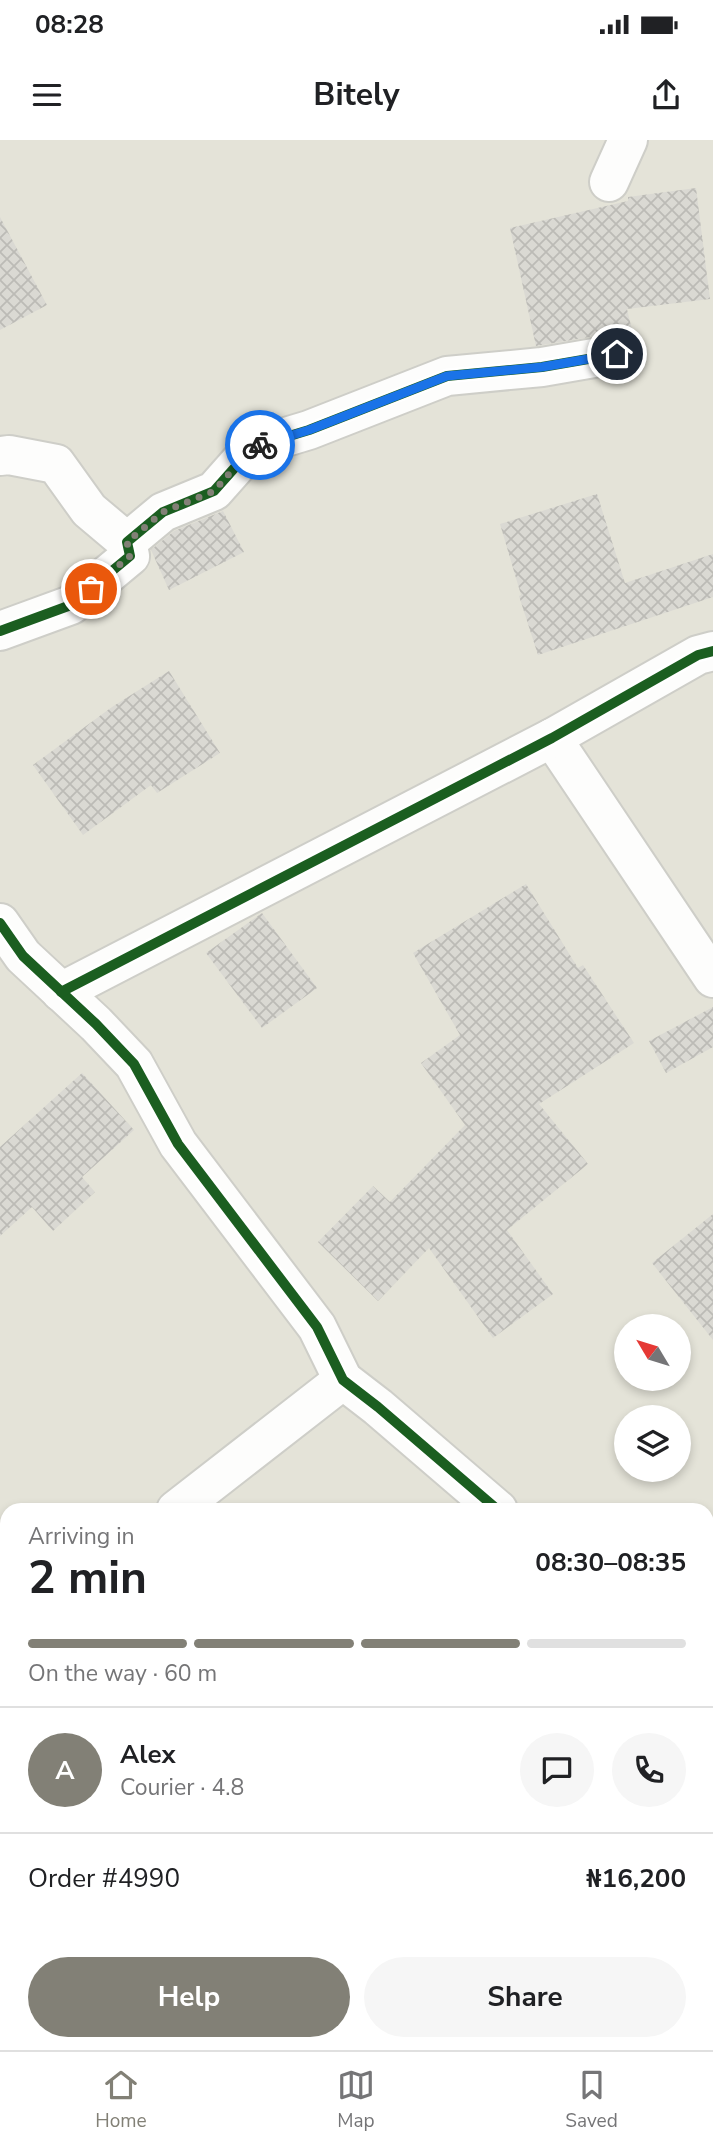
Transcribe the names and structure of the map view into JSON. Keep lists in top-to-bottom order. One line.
{"north":"top left","page":{"status":"08:28","header":"Bitely","heading":["2 min","Arriving in","08:30–08:35"],"panel":["Alex","Courier · 4.8","Order #4990","₦16,200"],"bar":"On the way · 60 m","round":"A","buttons":["Help","Share"],"tabs":["Home","Map","Saved"]}}
